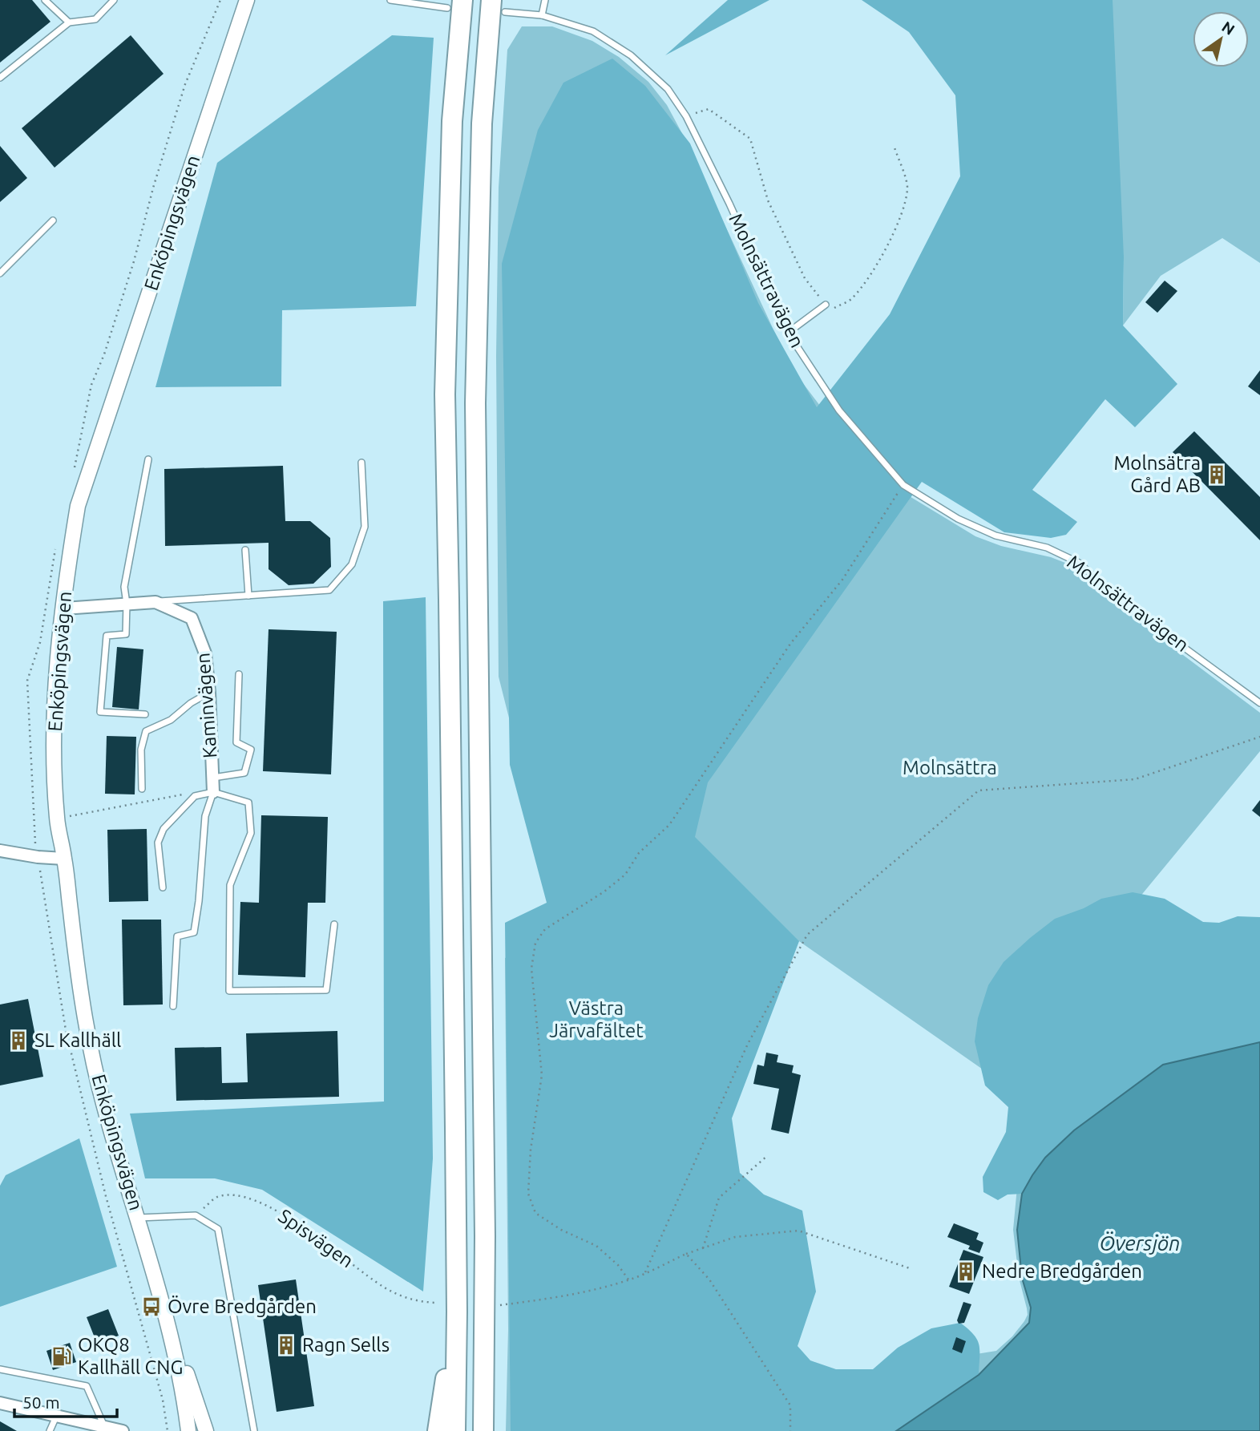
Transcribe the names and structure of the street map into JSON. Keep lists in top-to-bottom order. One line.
{"streets":{"street":["Enköpingsvägen","Kaminvägen"],"lane":["Molnsättravägen"],"path":["Spisvägen"]},"crossings":[["Enköpingsvägen","Kaminvägen"]],"water":["Översjön"],"parks":["Molnsättra","Västra Järvafältet"],"places":{"building":["Molnsätra Gård AB","SL Kallhäll","Nedre Bredgården","Ragn Sells"],"bus stop":["Övre Bredgården"],"fuel station":["OKQ8 Kallhäll CNG"]},"scale_bar":"50 m","north":"top right"}
